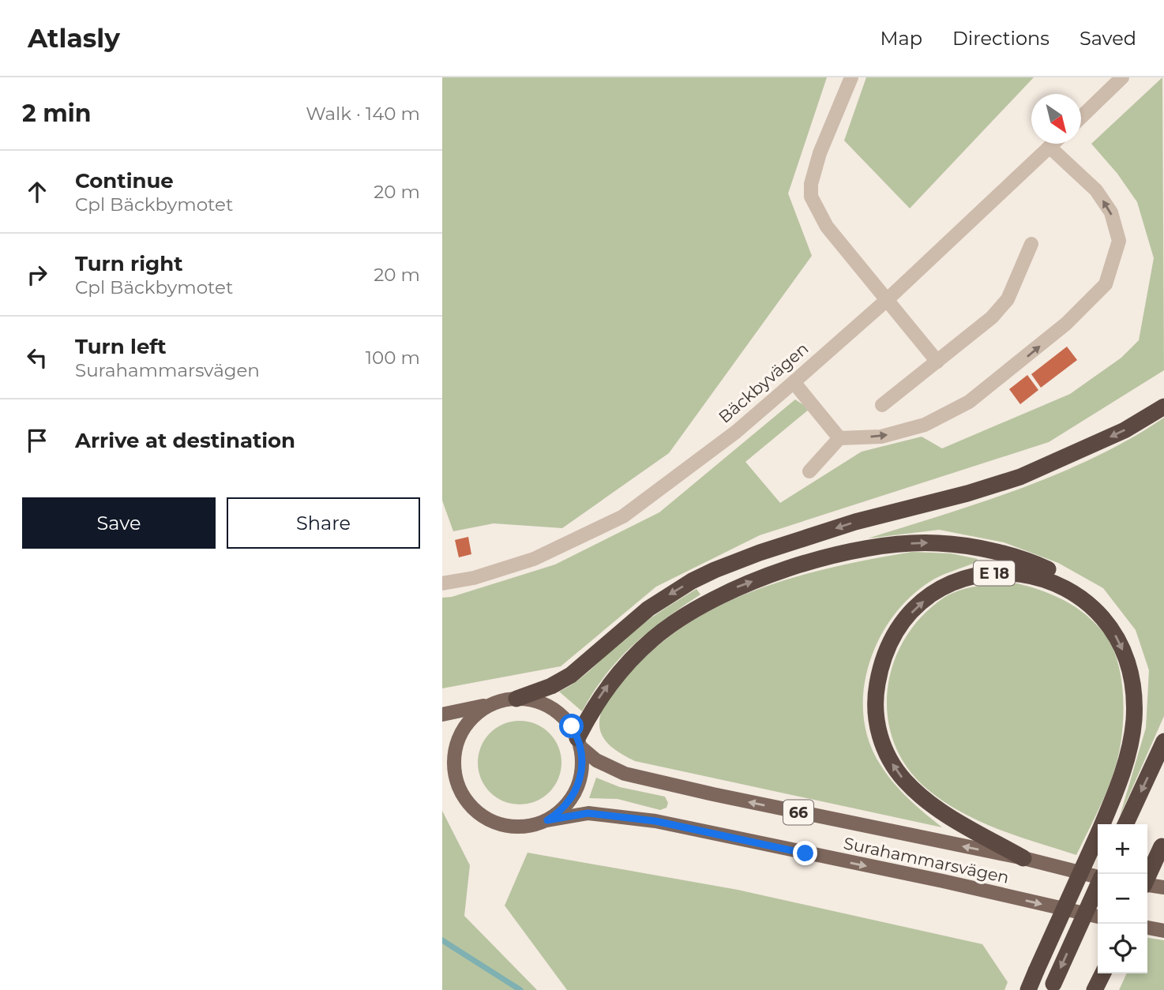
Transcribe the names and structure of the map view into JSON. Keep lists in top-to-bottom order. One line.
{"streets":{"highway":["E 18"],"main road":["66","Surahammarsvägen"],"street":["Bäckbyvägen"]},"crossings":[["E 18","66"],["E 18","Surahammarsvägen"],["66","Surahammarsvägen"]],"north":"bottom right","page":{"header":"Atlasly","nav":["Map","Directions","Saved"],"heading":["2 min","Walk · 140 m"],"list":[["Continue","Cpl Bäckbymotet","20 m"],["Turn right","Cpl Bäckbymotet","20 m"],["Turn left","Surahammarsvägen","100 m"],"Arrive at destination"],"buttons":["Save","Share"],"map_buttons":["+","−"]}}
